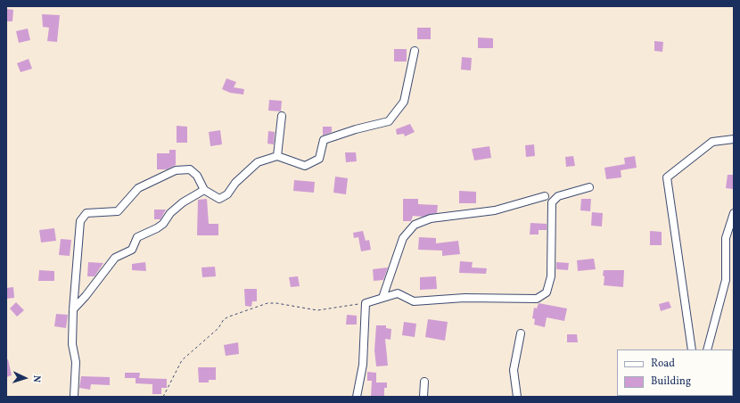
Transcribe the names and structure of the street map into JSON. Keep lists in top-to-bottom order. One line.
{"legend":["Road","Building"],"north":"right"}
